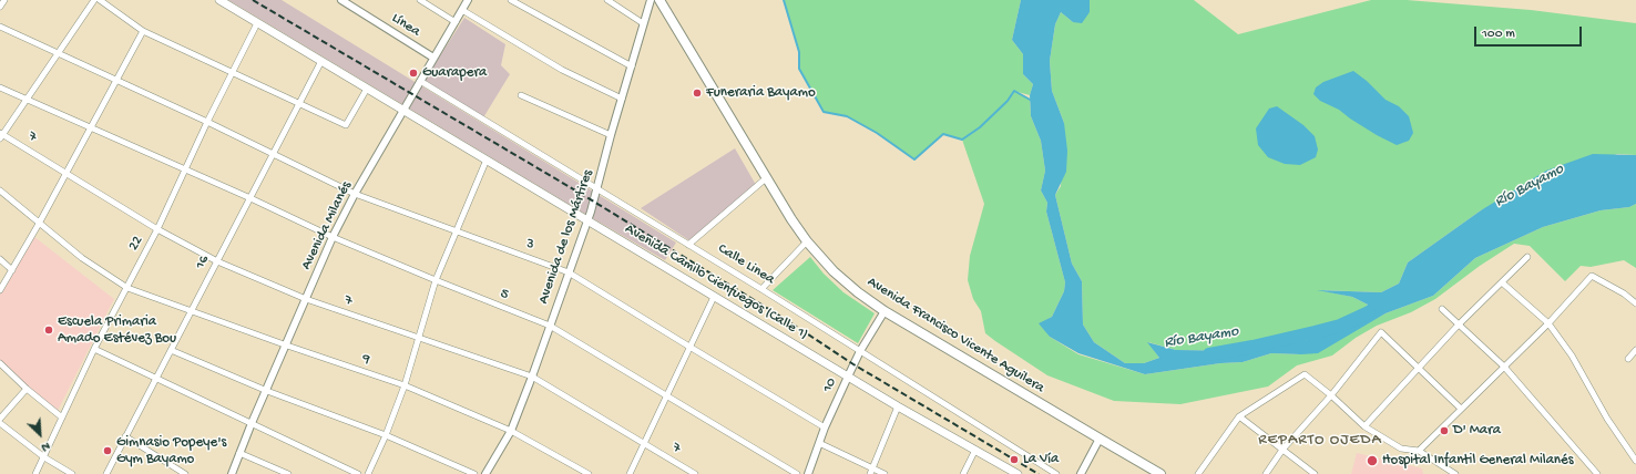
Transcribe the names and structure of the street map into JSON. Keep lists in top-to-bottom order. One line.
{"streets":{"main road":["Avenida Camilo Cienfuegos (Calle 1)","Avenida Francisco Vicente Aguilera"],"street":["Línea","7","Avenida Milanés","Avenida de los Mártires","22","3","16","Calle Linea","5","9","10"]},"crossings":[["Línea","Avenida Milanés"],["7","Avenida Milanés"],["7","Avenida de los Mártires"],["7","22"],["7","16"],["Avenida Milanés","3"],["Avenida Milanés","Calle Linea"],["Avenida Milanés","Avenida Camilo Cienfuegos (Calle 1)"],["Avenida Milanés","5"],["Avenida Milanés","9"],["Avenida de los Mártires","3"],["Avenida de los Mártires","Calle Linea"],["Avenida de los Mártires","Avenida Camilo Cienfuegos (Calle 1)"],["Avenida de los Mártires","5"],["Avenida de los Mártires","9"],["22","3"],["22","Avenida Camilo Cienfuegos (Calle 1)"],["22","5"],["22","9"],["3","16"],["3","10"],["16","Avenida Camilo Cienfuegos (Calle 1)"],["16","5"],["16","9"],["Calle Linea","10"],["Avenida Camilo Cienfuegos (Calle 1)","10"],["Avenida Francisco Vicente Aguilera","10"]],"districts":["REPARTO OJEDA"],"water":["Río Bayamo"],"places":["Guarapera","Funeraria Bayamo","Escuela Primaria Amado Estévez Bou","D' Mara","Gimnasio Popeye's Gym Bayamo","La Vía","Hospital Infantil General Milanés"],"scale_bar":"100 m","north":"bottom right"}
